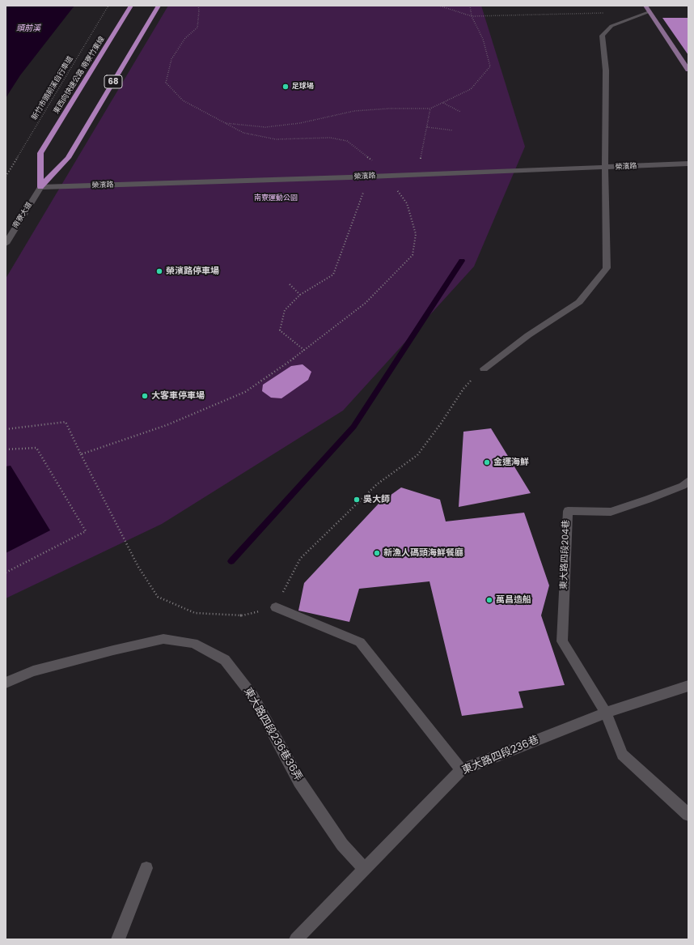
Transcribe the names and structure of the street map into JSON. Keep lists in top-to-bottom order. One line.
{"streets":{"highway":["東西向快速公路 南寮竹東線","68"],"street":["榮濱路","南寮大道","東大路四段204巷","東大路四段236巷36弄","東大路四段236巷"],"path":["新竹市頭前溪自行車道"]},"crossings":[["東西向快速公路 南寮竹東線","68"],["東西向快速公路 南寮竹東線","榮濱路"],["東西向快速公路 南寮竹東線","南寮大道"],["68","榮濱路"],["68","南寮大道"],["榮濱路","南寮大道"],["東大路四段204巷","東大路四段236巷"],["東大路四段236巷36弄","東大路四段236巷"]],"water":["頭前溪"],"parks":["南寮運動公園"],"places":["足球場","榮濱路停車場","大客車停車場","金運海鮮","吳大師","新漁人碼頭海鮮餐廳","萬昌造船"]}
